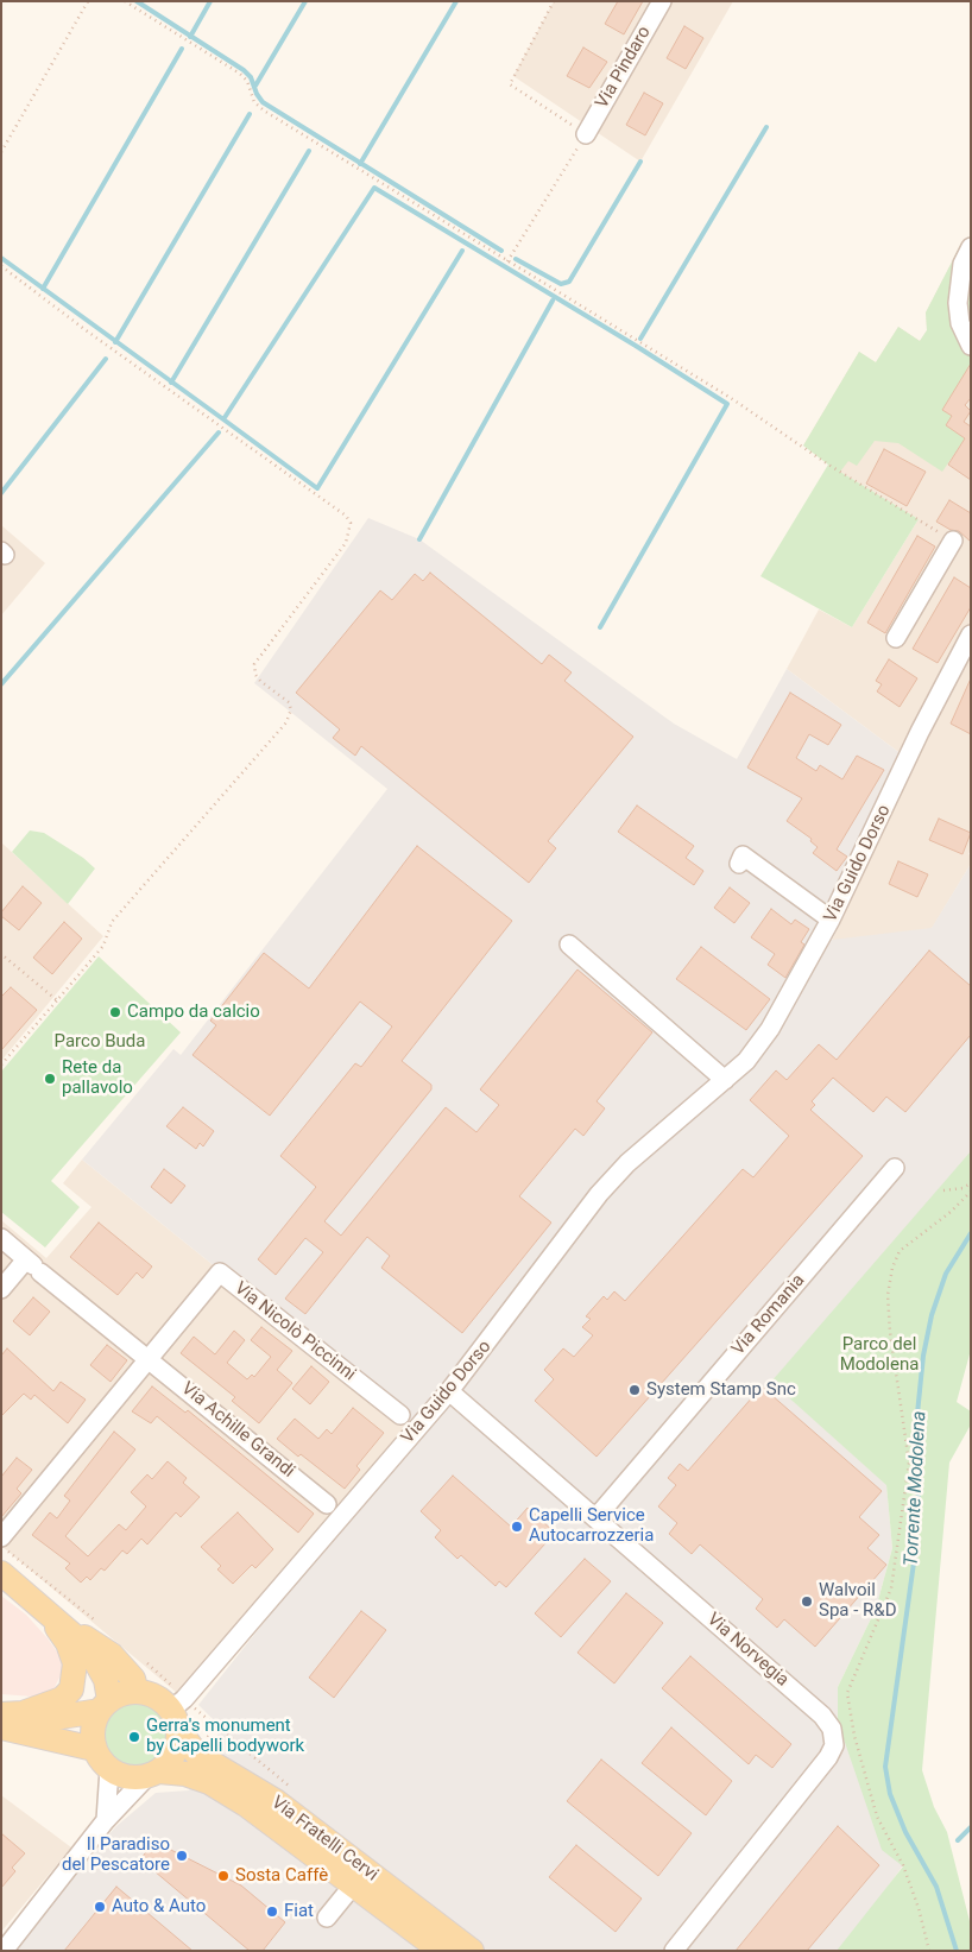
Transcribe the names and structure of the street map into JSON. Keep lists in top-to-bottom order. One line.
{"streets":{"main road":["Via Fratelli Cervi"],"street":["Via Pindaro","Via Guido Dorso","Via Romania","Via Nicolò Piccinni","Via Achille Grandi","Via Norvegia"]},"crossings":[["Via Guido Dorso","Via Norvegia"],["Via Guido Dorso","Via Fratelli Cervi"],["Via Romania","Via Norvegia"],["Via Nicolò Piccinni","Via Achille Grandi"]],"water":["Torrente Modolena"],"parks":["Parco Buda","Parco del Modolena"],"places":["Campo da calcio","Rete da pallavolo","System Stamp Snc","Capelli Service Autocarrozzeria","Walvoil Spa - R&D","Gerra's monument by Capelli bodywork","Il Paradiso del Pescatore","Sosta Caffè","Auto & Auto","Fiat"]}
